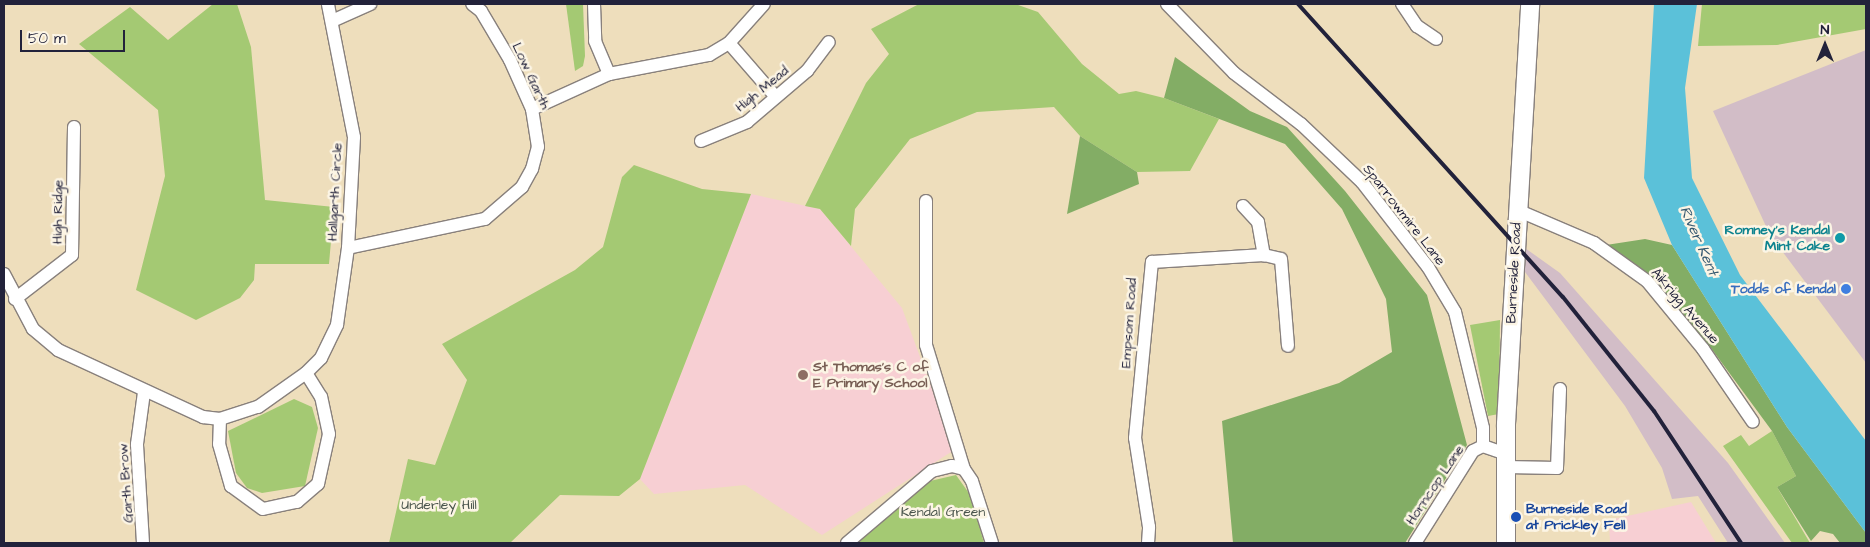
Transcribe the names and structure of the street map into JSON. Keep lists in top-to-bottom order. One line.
{"streets":{"street":["Low Garth","High Mead","Hallgarth Circle","High Ridge","Sparrowmire Lane","Burneside Road","Aikrigg Avenue","Empsom Road","Garth Brow","Horncop Lane"]},"crossings":[["Low Garth","Hallgarth Circle"],["Sparrowmire Lane","Horncop Lane"],["Burneside Road","Aikrigg Avenue"]],"water":["River Kent"],"parks":["Underley Hill","Kendal Green"],"places":["Romney's Kendal Mint Cake","Todds of Kendal","St Thomas's C of E Primary School","Burneside Road at Prickley Fell"],"scale_bar":"50 m","north":"top"}
